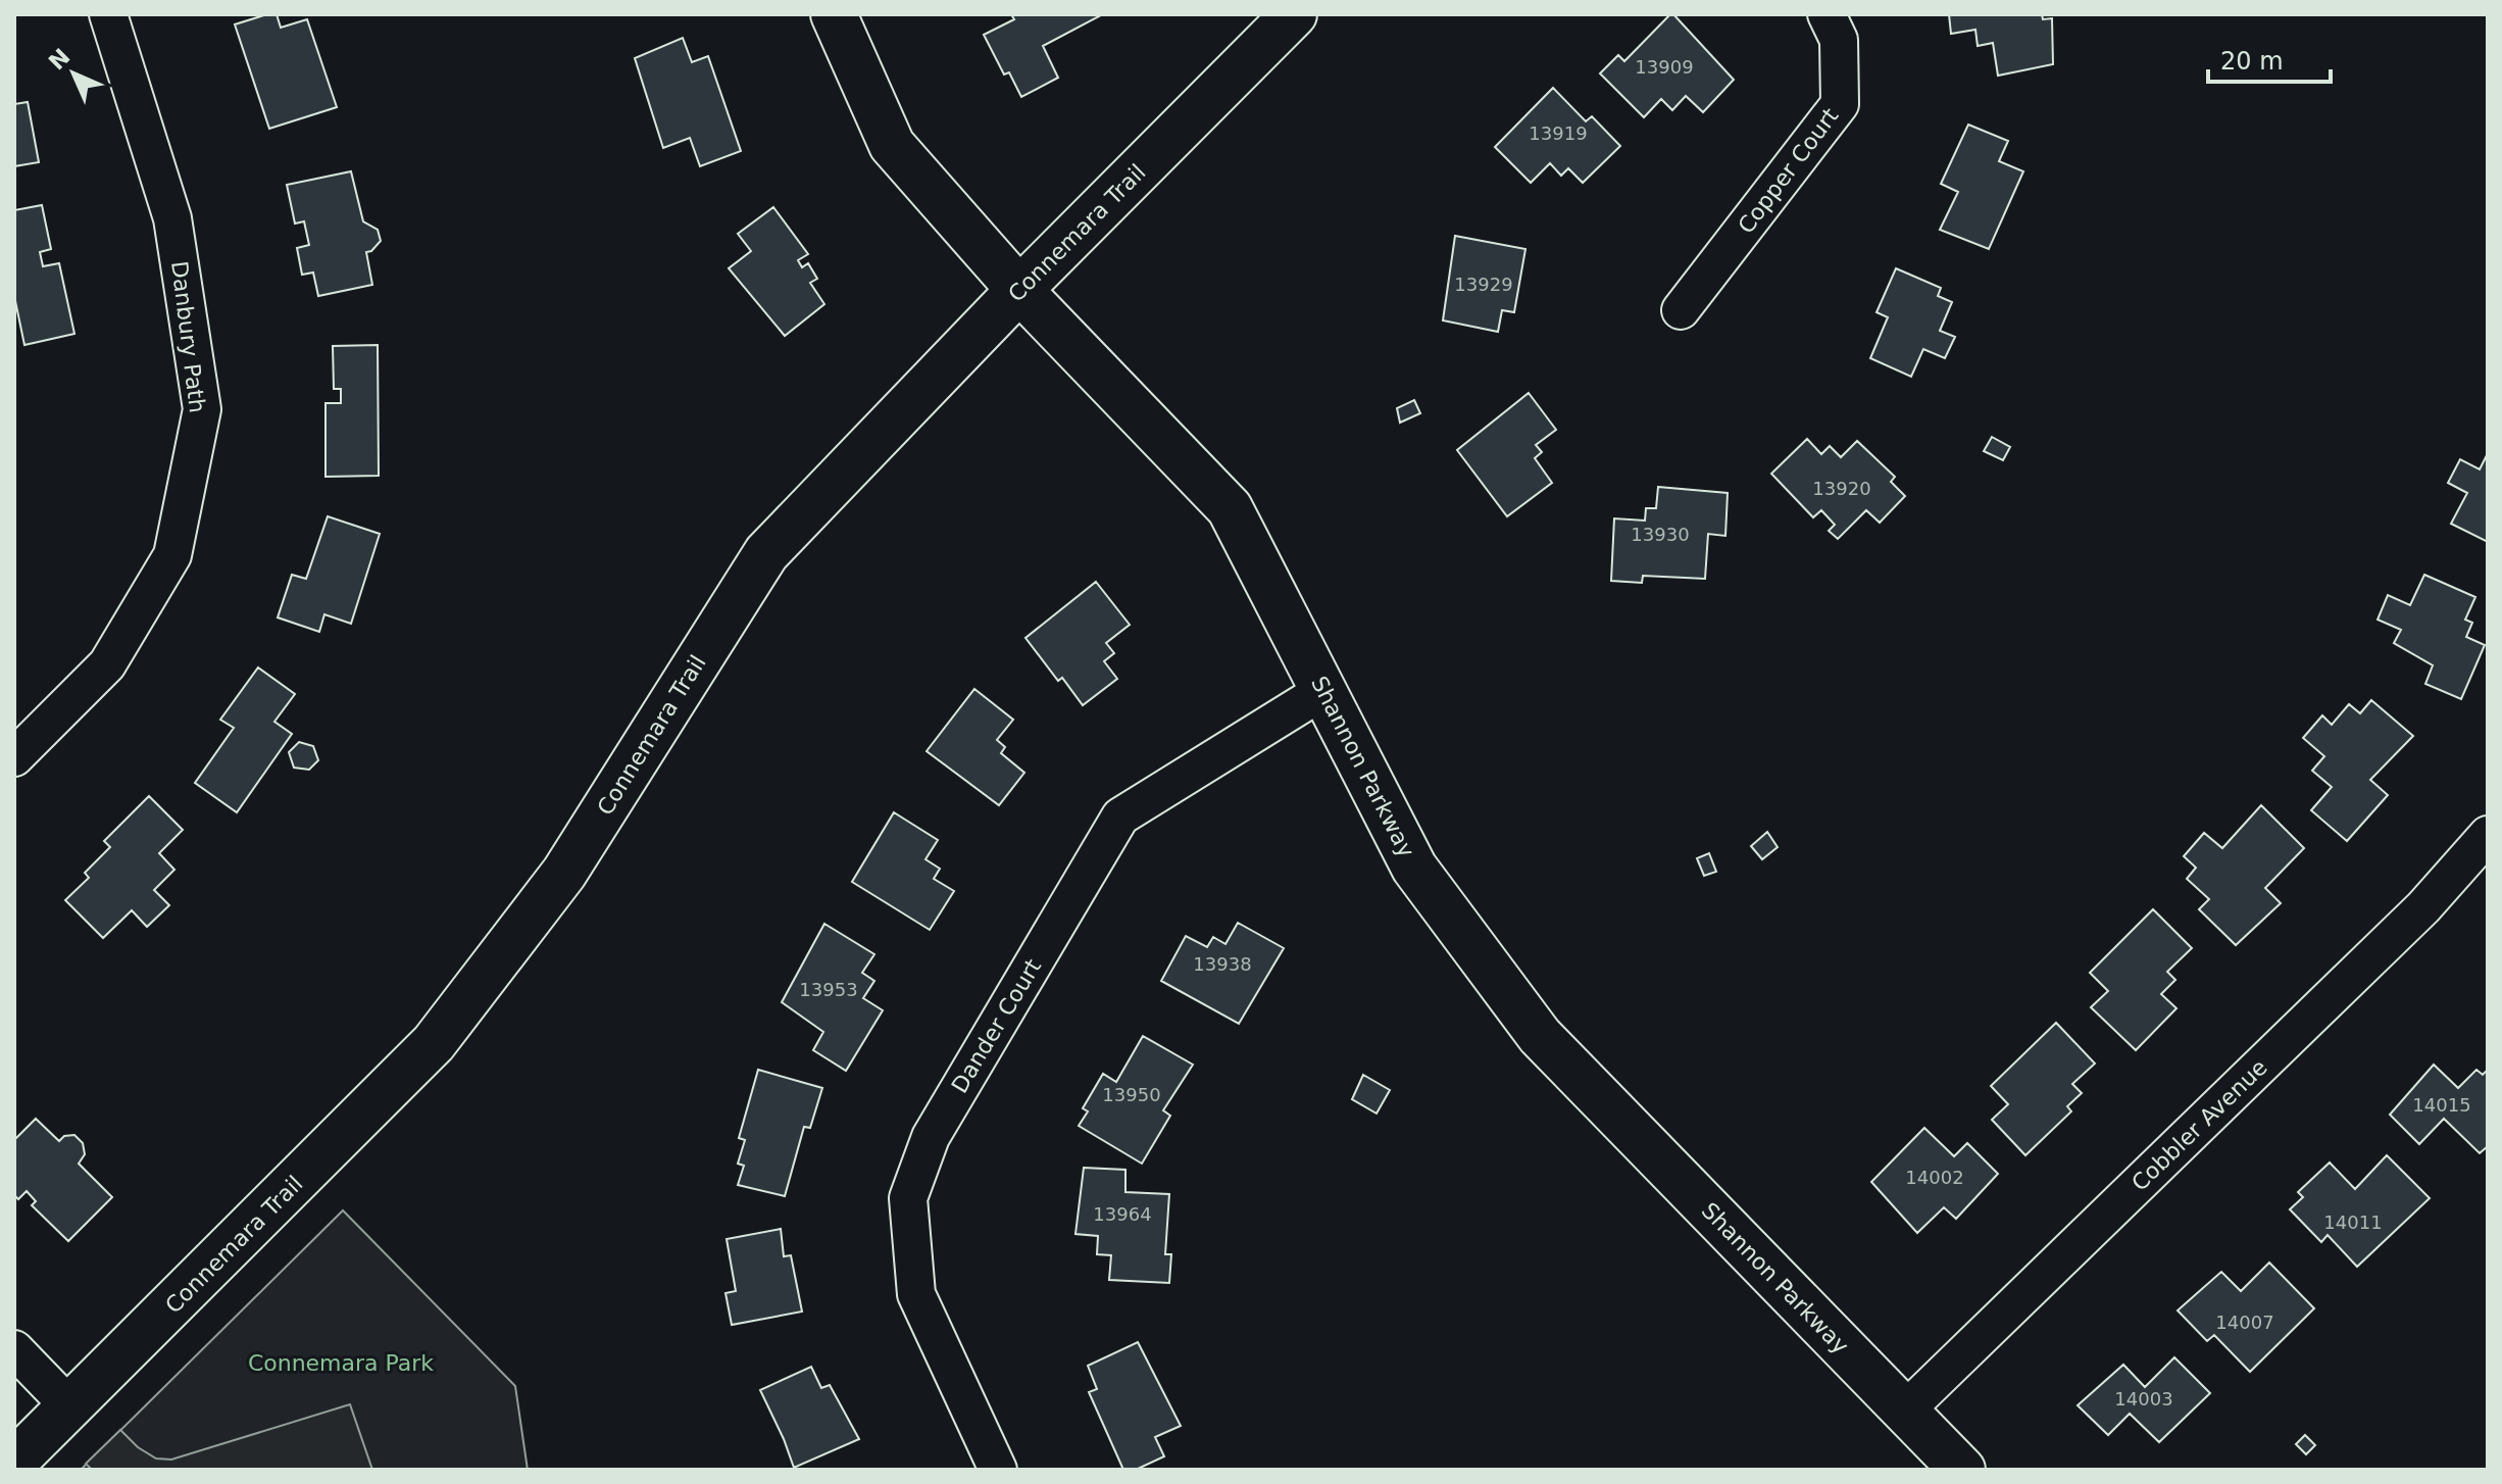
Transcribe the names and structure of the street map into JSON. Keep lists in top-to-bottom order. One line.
{"streets":{"street":["Copper Court","Connemara Trail","Danbury Path","Shannon Parkway","Dander Court","Cobbler Avenue"]},"crossings":[["Connemara Trail","Shannon Parkway"],["Shannon Parkway","Dander Court"],["Shannon Parkway","Cobbler Avenue"]],"parks":["Connemara Park"],"house_numbers":["13909","13919","13929","13920","13930","13938","13953","13950","14015","14002","13964","14011","14007","14003"],"scale_bar":"20 m","north":"top left"}
